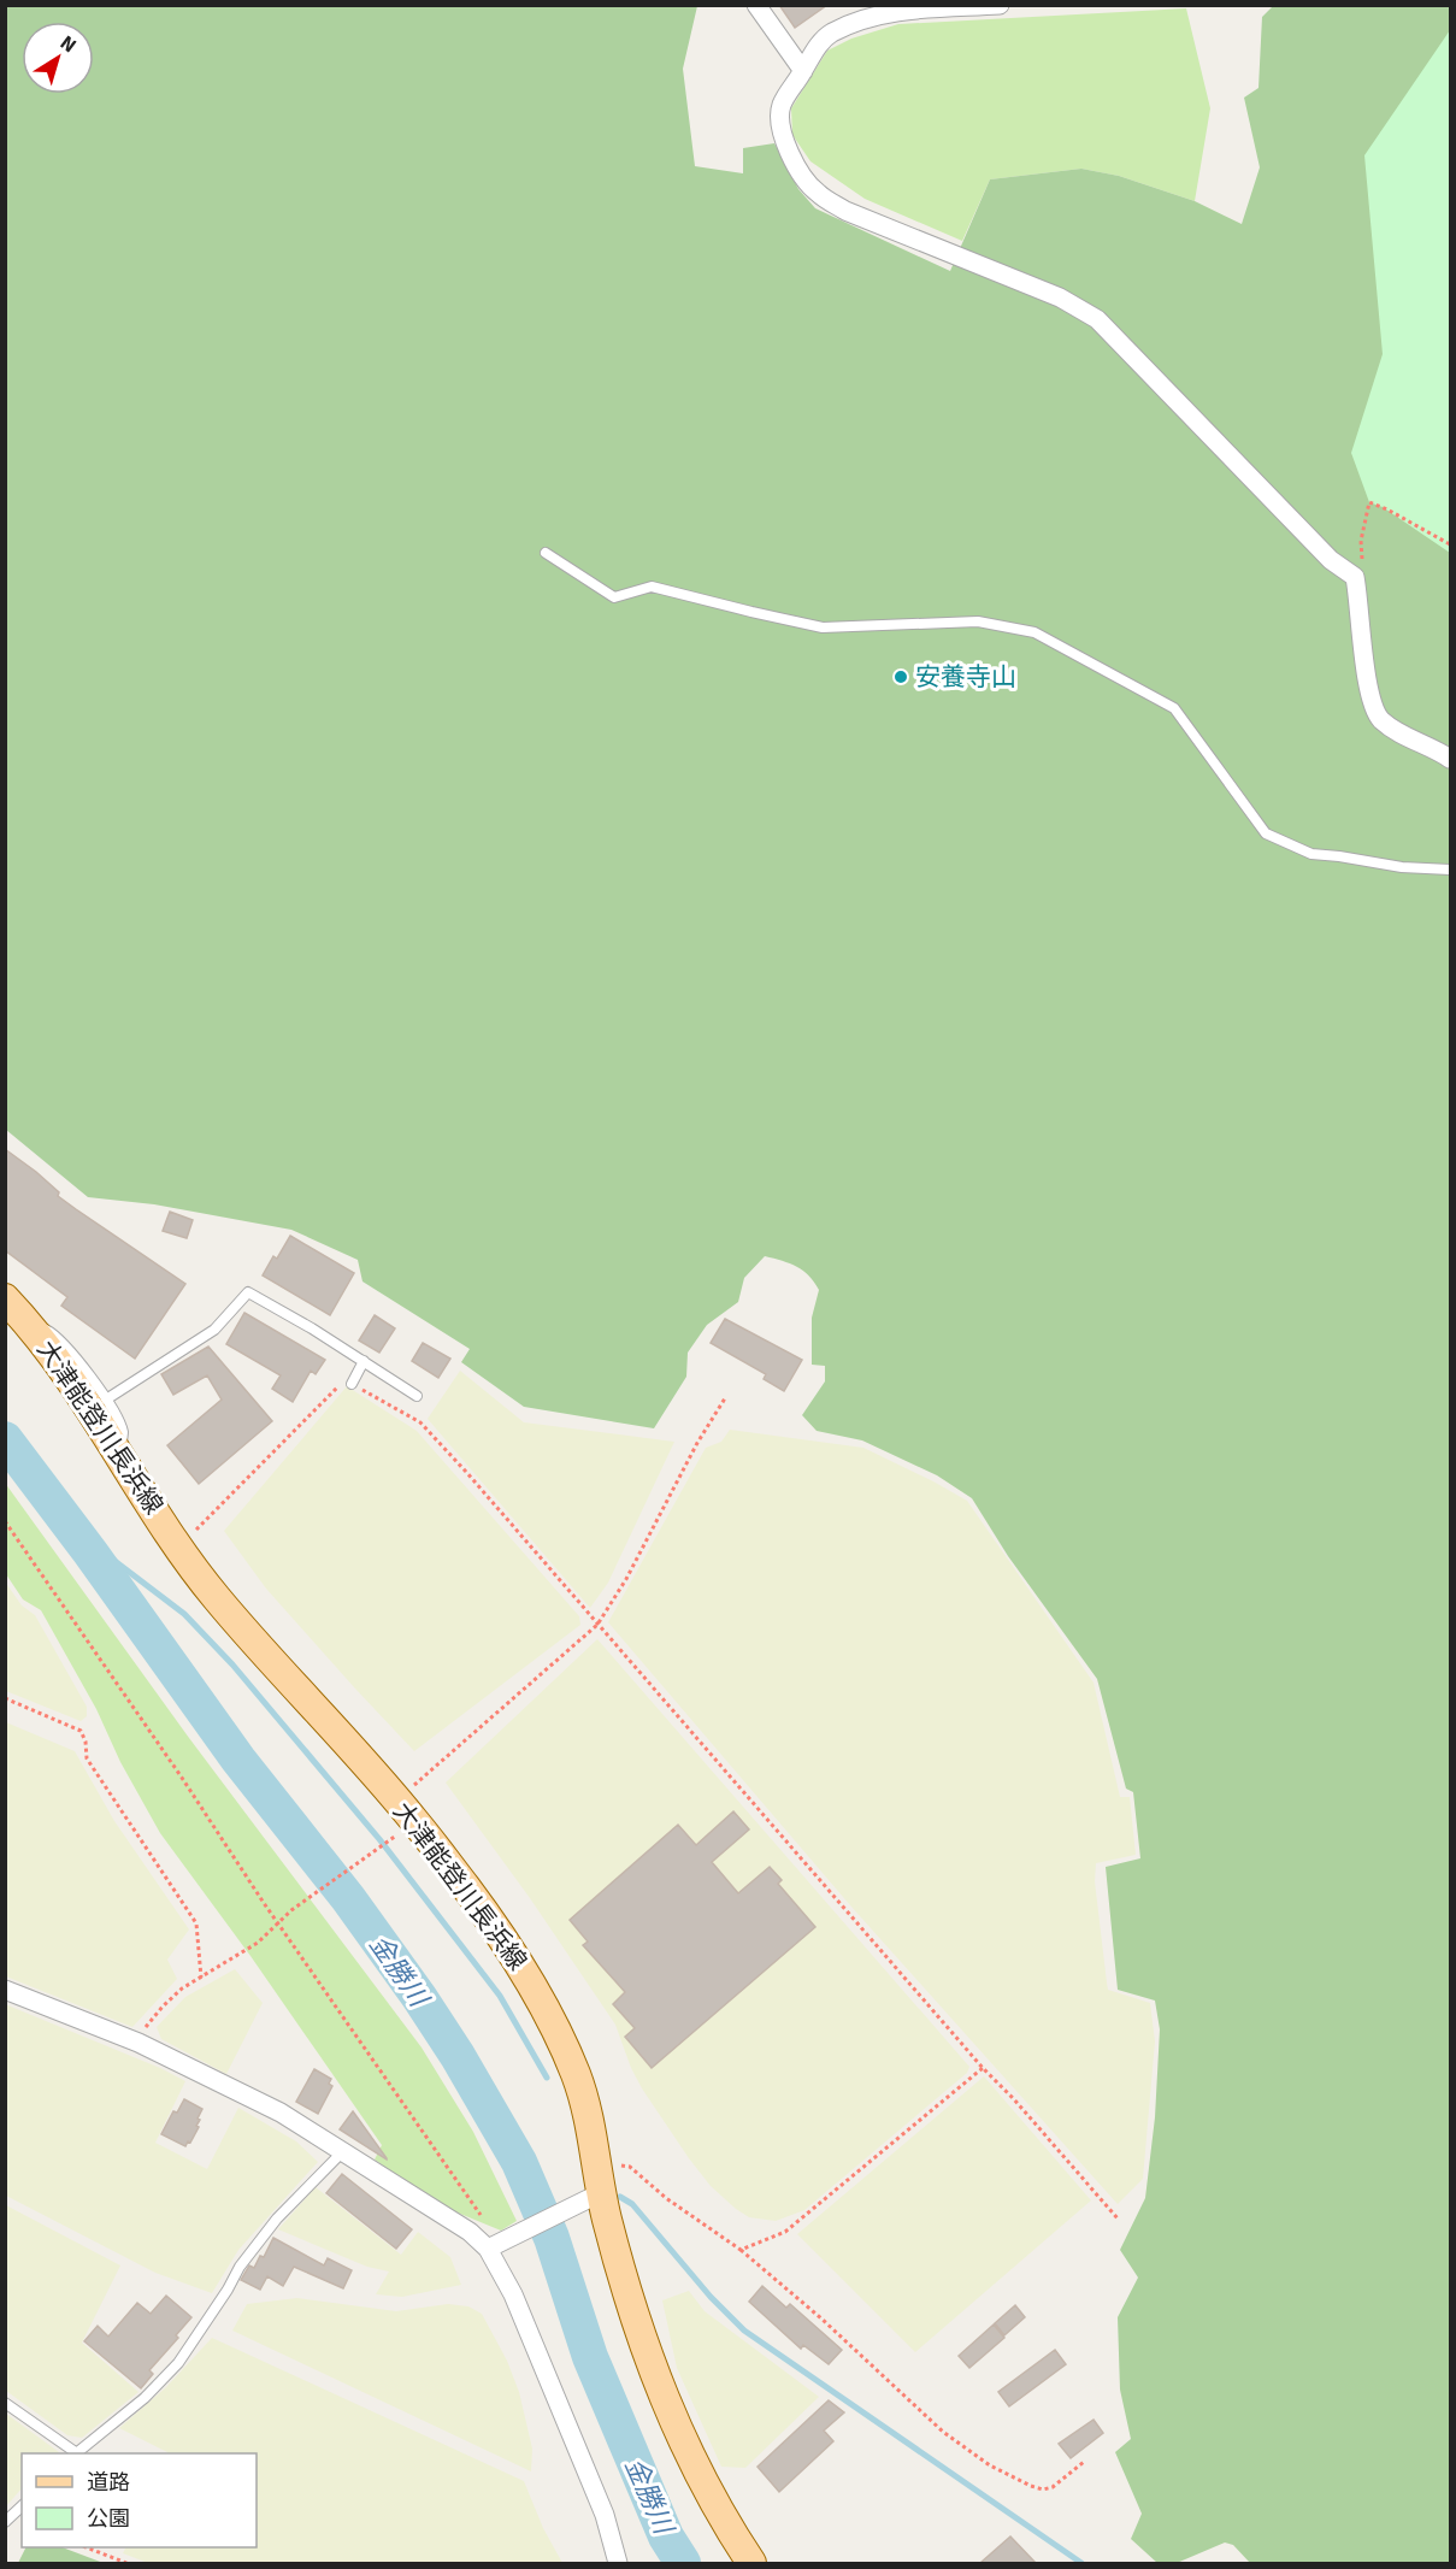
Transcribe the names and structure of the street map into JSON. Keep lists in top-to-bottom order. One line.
{"streets":{"main road":["大津能登川長浜線"]},"water":["金勝川"],"places":["安養寺山"],"legend":["道路","公園"],"north":"top right"}
